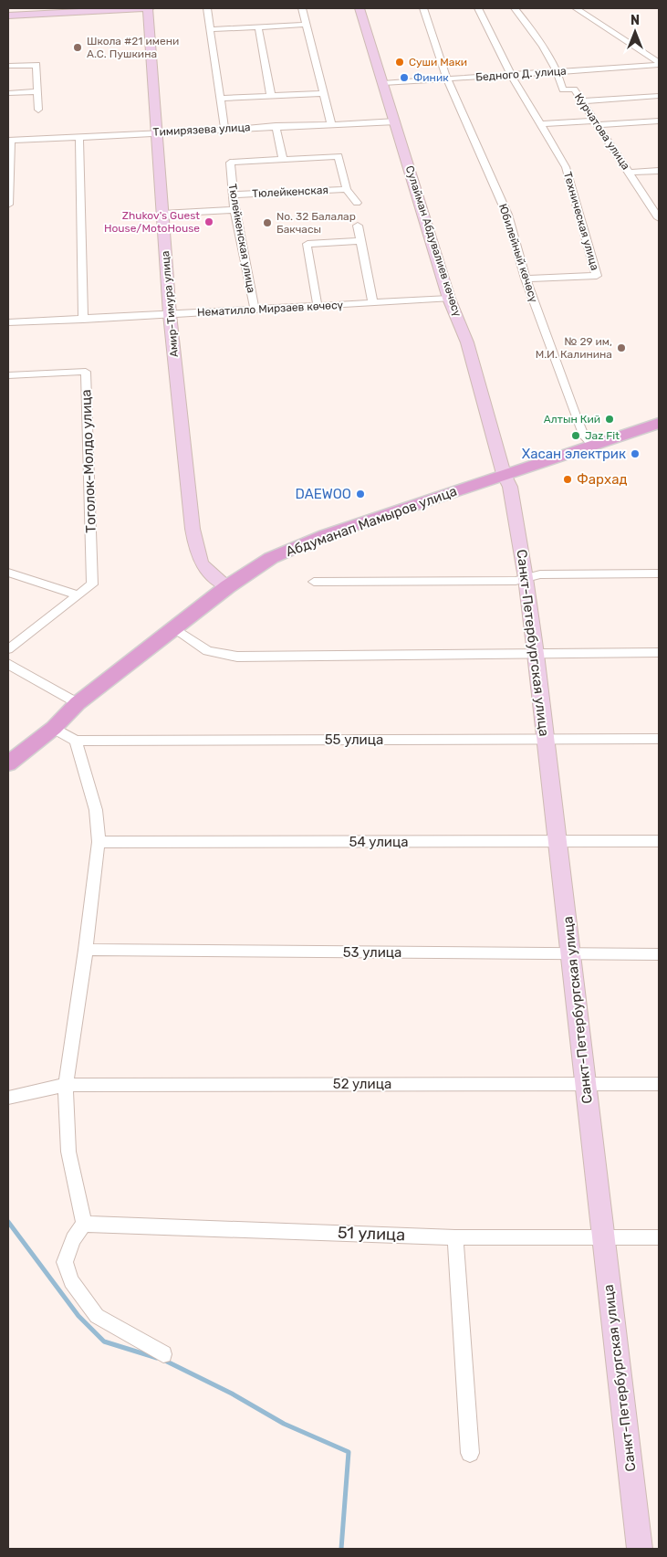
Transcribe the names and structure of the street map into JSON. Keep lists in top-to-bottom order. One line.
{"streets":{"main road":["Абдуманап Мамыров улица"],"street":["Бедного Д. улица","Тимирязева улица","Курчатова улица","Тюлейкенская","Техническая улица","Тюлейкенская улица","Сулайман Абдувалиев көчөсү","Юбилейный көчөсү","Амир-Тимура улица","Нематилло Мирзаев көчөсү","Тоголок-Молдо улица","Санкт-Петербургская улица","55 улица","54 улица","53 улица","52 улица","51 улица"]},"crossings":[["Бедного Д. улица","Курчатова улица"],["Бедного Д. улица","Техническая улица"],["Бедного Д. улица","Сулайман Абдувалиев көчөсү"],["Бедного Д. улица","Юбилейный көчөсү"],["Тимирязева улица","Сулайман Абдувалиев көчөсү"],["Тимирязева улица","Амир-Тимура улица"],["Тюлейкенская","Тюлейкенская улица"],["Техническая улица","Юбилейный көчөсү"],["Тюлейкенская улица","Нематилло Мирзаев көчөсү"],["Сулайман Абдувалиев көчөсү","Нематилло Мирзаев көчөсү"],["Сулайман Абдувалиев көчөсү","Абдуманап Мамыров улица"],["Сулайман Абдувалиев көчөсү","Санкт-Петербургская улица"],["Юбилейный көчөсү","Абдуманап Мамыров улица"],["Амир-Тимура улица","Нематилло Мирзаев көчөсү"],["Амир-Тимура улица","Абдуманап Мамыров улица"],["Абдуманап Мамыров улица","Санкт-Петербургская улица"],["Санкт-Петербургская улица","55 улица"],["Санкт-Петербургская улица","54 улица"],["Санкт-Петербургская улица","53 улица"],["Санкт-Петербургская улица","52 улица"],["Санкт-Петербургская улица","51 улица"]],"places":["Школа #21 имени А.С. Пушкина","Суши Маки","Финик","Zhukov's Guest House/MotoHouse","No. 32 Балалар Бакчасы","№ 29 им, М.И. Калинина","Алтын Кий","Jaz Fit","Хасан электрик","Фархад","DAEWOO"],"north":"top"}
